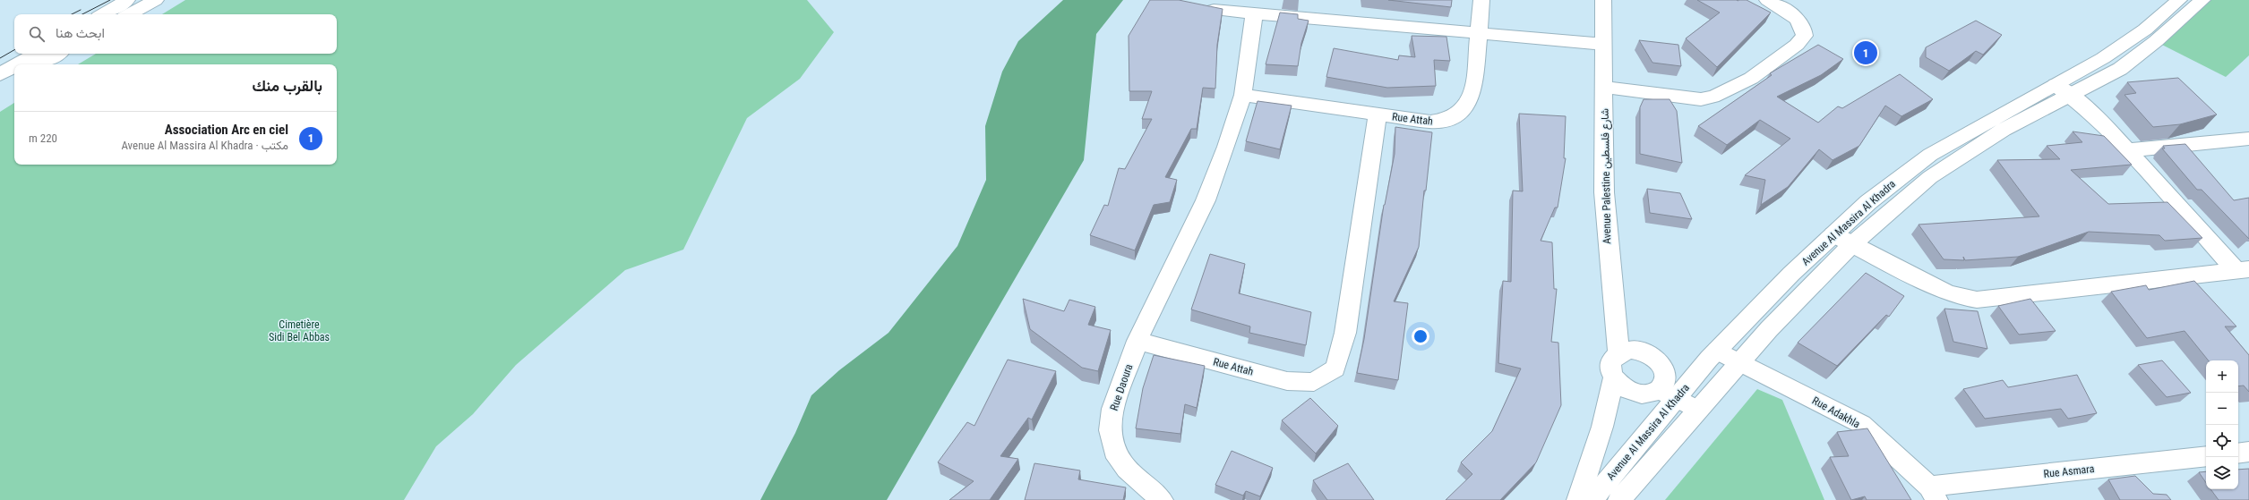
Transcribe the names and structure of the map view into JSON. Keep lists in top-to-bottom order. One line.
{"streets":{"main road":["Rue Attah","Avenue Palestine شارع فلسطين","Avenue Al Massira Al Khadra","Rue Daoura","Rue Adakhla","Rue Asmara"]},"crossings":[["Rue Attah","Rue Daoura"],["Avenue Palestine شارع فلسطين","Avenue Al Massira Al Khadra"],["Avenue Al Massira Al Khadra","Rue Adakhla"],["Rue Adakhla","Rue Asmara"]],"parks":["Cimetière Sidi Bel Abbas"],"page":{"search":"ابحث هنا","pins":"1","heading":"بالقرب منك","list":[{"mark":"1","name":"Association Arc en ciel","note":"مكتب · Avenue Al Massira Al Khadra","value":"220 m"}],"map_buttons":["+","−"]}}
